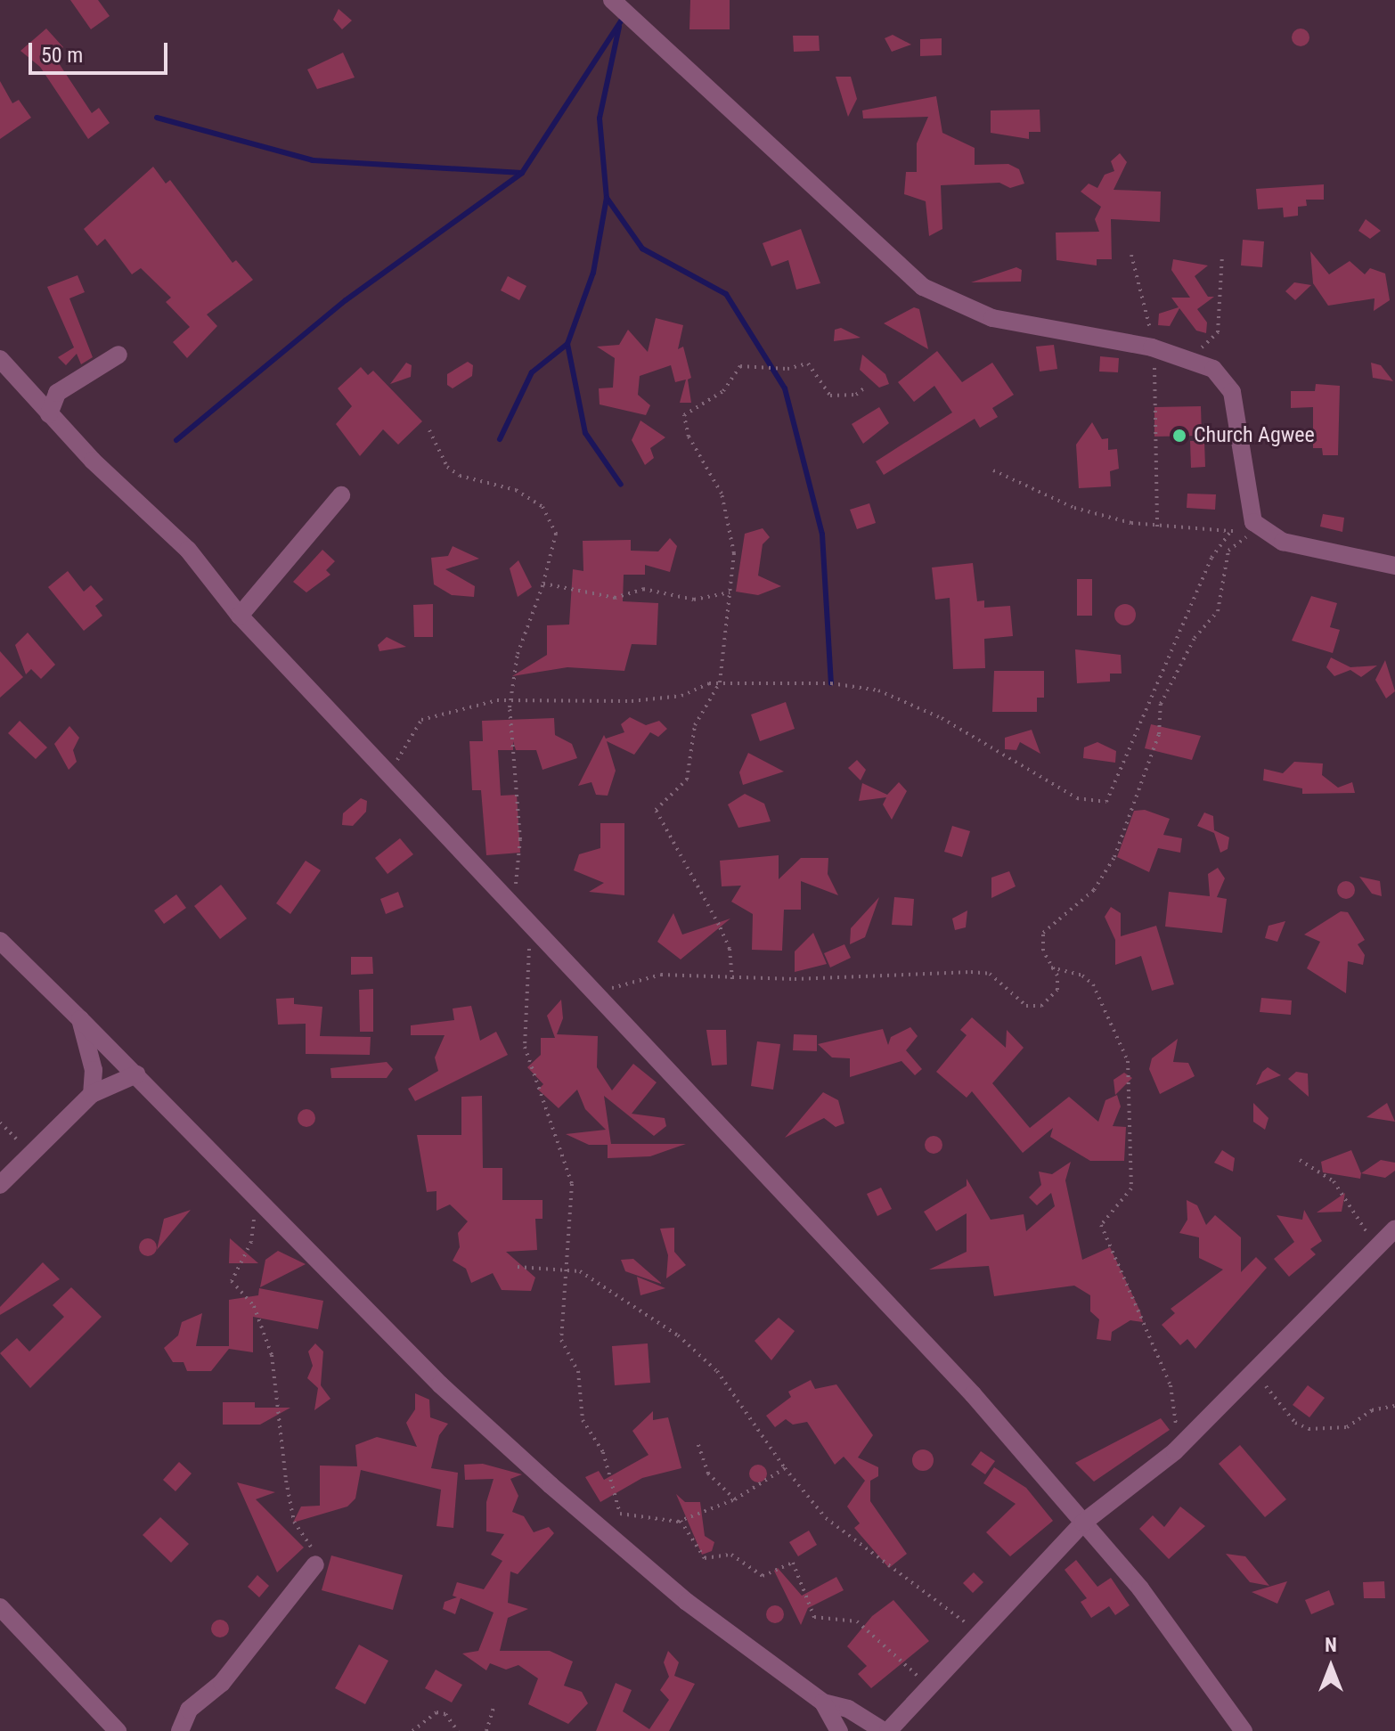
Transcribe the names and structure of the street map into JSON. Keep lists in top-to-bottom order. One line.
{"places":["Church Agwee"],"scale_bar":"50 m","north":"top"}
